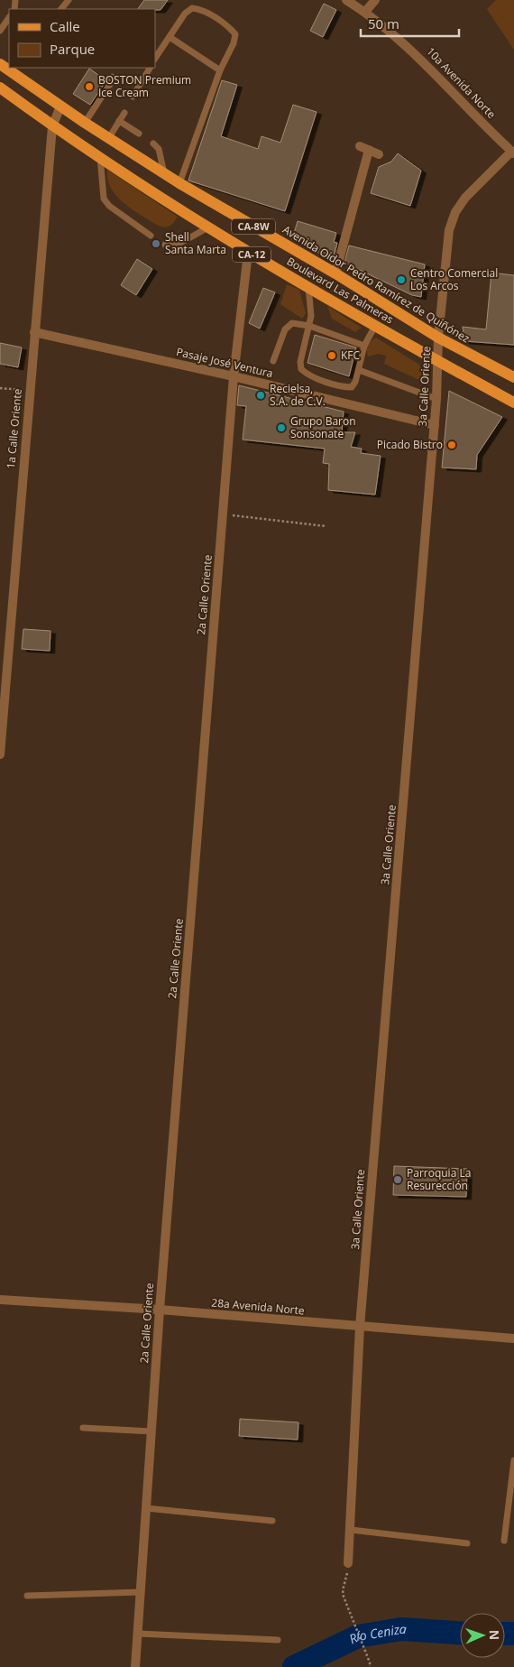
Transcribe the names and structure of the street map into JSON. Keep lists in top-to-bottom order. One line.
{"streets":{"main road":["CA-8W","CA-12","Avenida Oidor Pedro Ramírez de Quiñónez","Boulevard Las Palmeras"],"street":["10a Avenida Norte","Pasaje José Ventura","3a Calle Oriente","1a Calle Oriente","2a Calle Oriente","28a Avenida Norte"]},"crossings":[["10a Avenida Norte","3a Calle Oriente"],["Avenida Oidor Pedro Ramírez de Quiñónez","3a Calle Oriente"],["Avenida Oidor Pedro Ramírez de Quiñónez","1a Calle Oriente"],["Boulevard Las Palmeras","3a Calle Oriente"],["Boulevard Las Palmeras","1a Calle Oriente"],["Boulevard Las Palmeras","2a Calle Oriente"],["Pasaje José Ventura","3a Calle Oriente"],["Pasaje José Ventura","1a Calle Oriente"],["Pasaje José Ventura","2a Calle Oriente"],["3a Calle Oriente","28a Avenida Norte"],["2a Calle Oriente","28a Avenida Norte"]],"water":["Río Ceniza"],"places":["BOSTON Premium Ice Cream","Shell Santa Marta","Centro Comercial Los Arcos","KFC","Recielsa, S.A. de C.V.","Grupo Baron Sonsonate","Picado Bistro","Parroquia La Resurección"],"legend":["Calle","Parque"],"scale_bar":"50 m","north":"right"}
